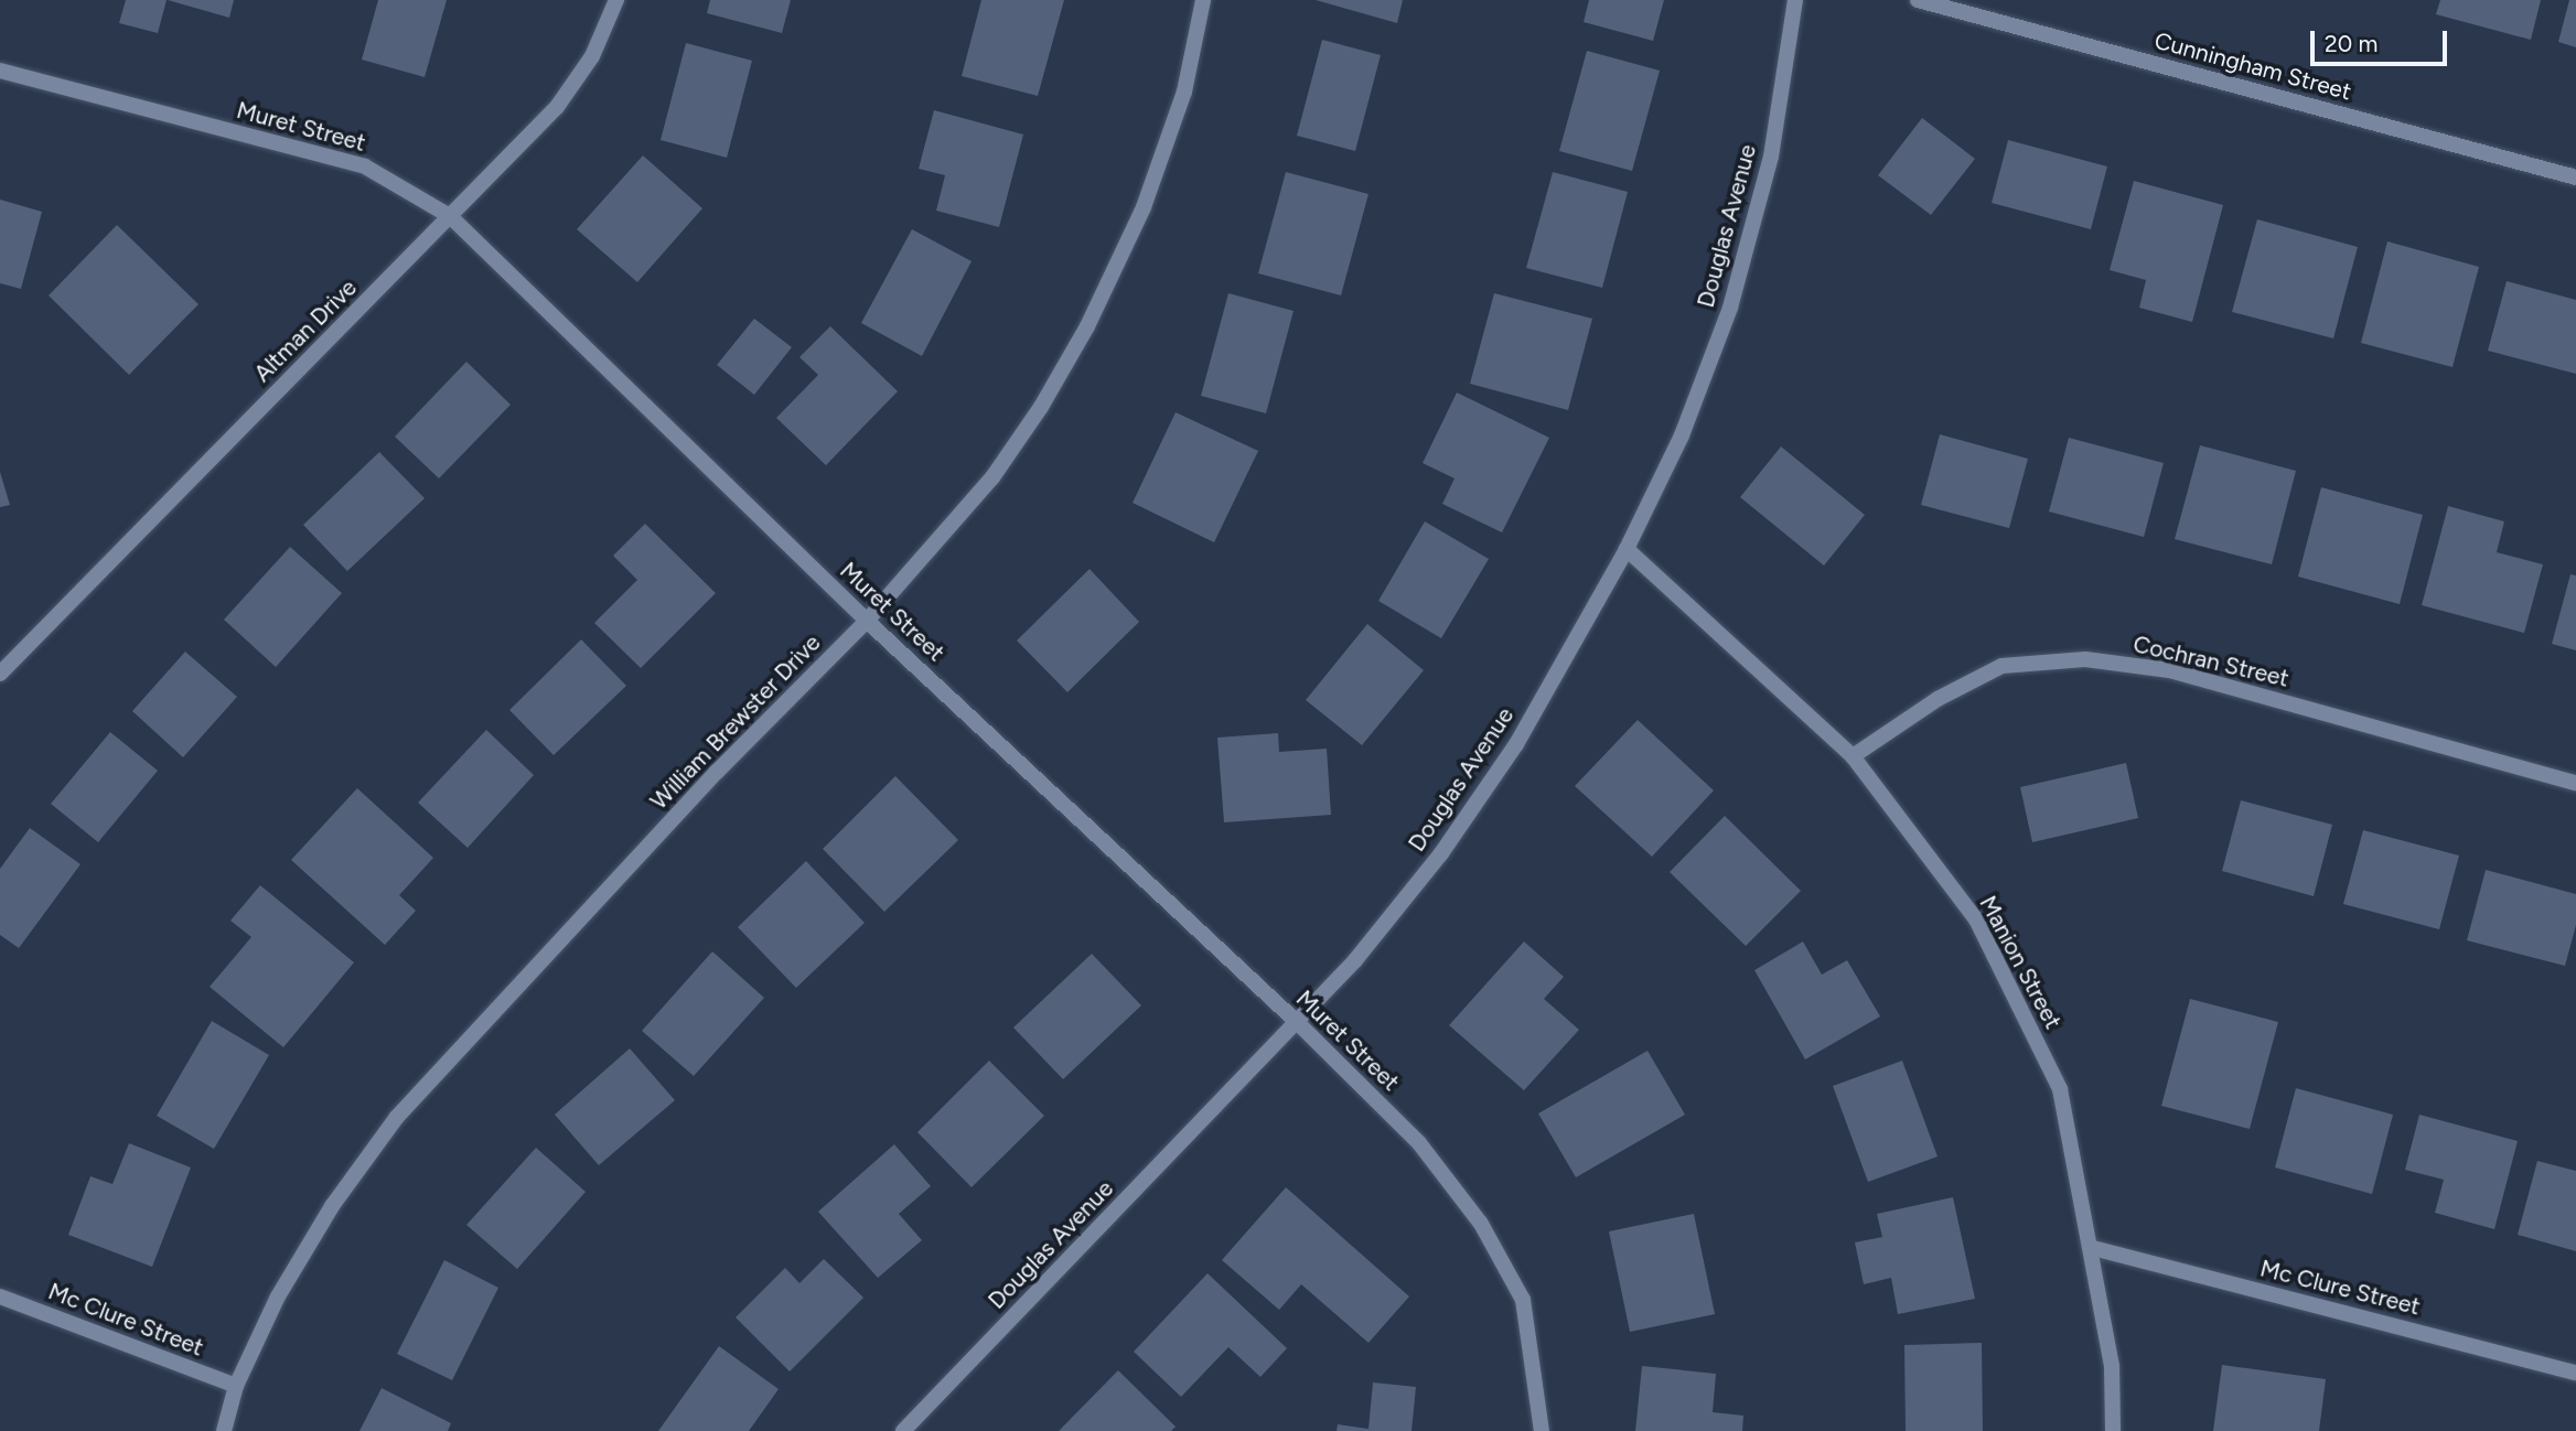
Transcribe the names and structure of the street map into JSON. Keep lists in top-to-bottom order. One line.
{"streets":{"street":["Cunningham Street","Muret Street","Douglas Avenue","Altman Drive","Cochran Street","William Brewster Drive","Manion Street","Mc Clure Street"]},"crossings":[["Muret Street","Douglas Avenue"],["Muret Street","Altman Drive"],["Muret Street","William Brewster Drive"],["Douglas Avenue","Manion Street"],["Cochran Street","Manion Street"],["William Brewster Drive","Mc Clure Street"],["Manion Street","Mc Clure Street"]],"scale_bar":"20 m"}
